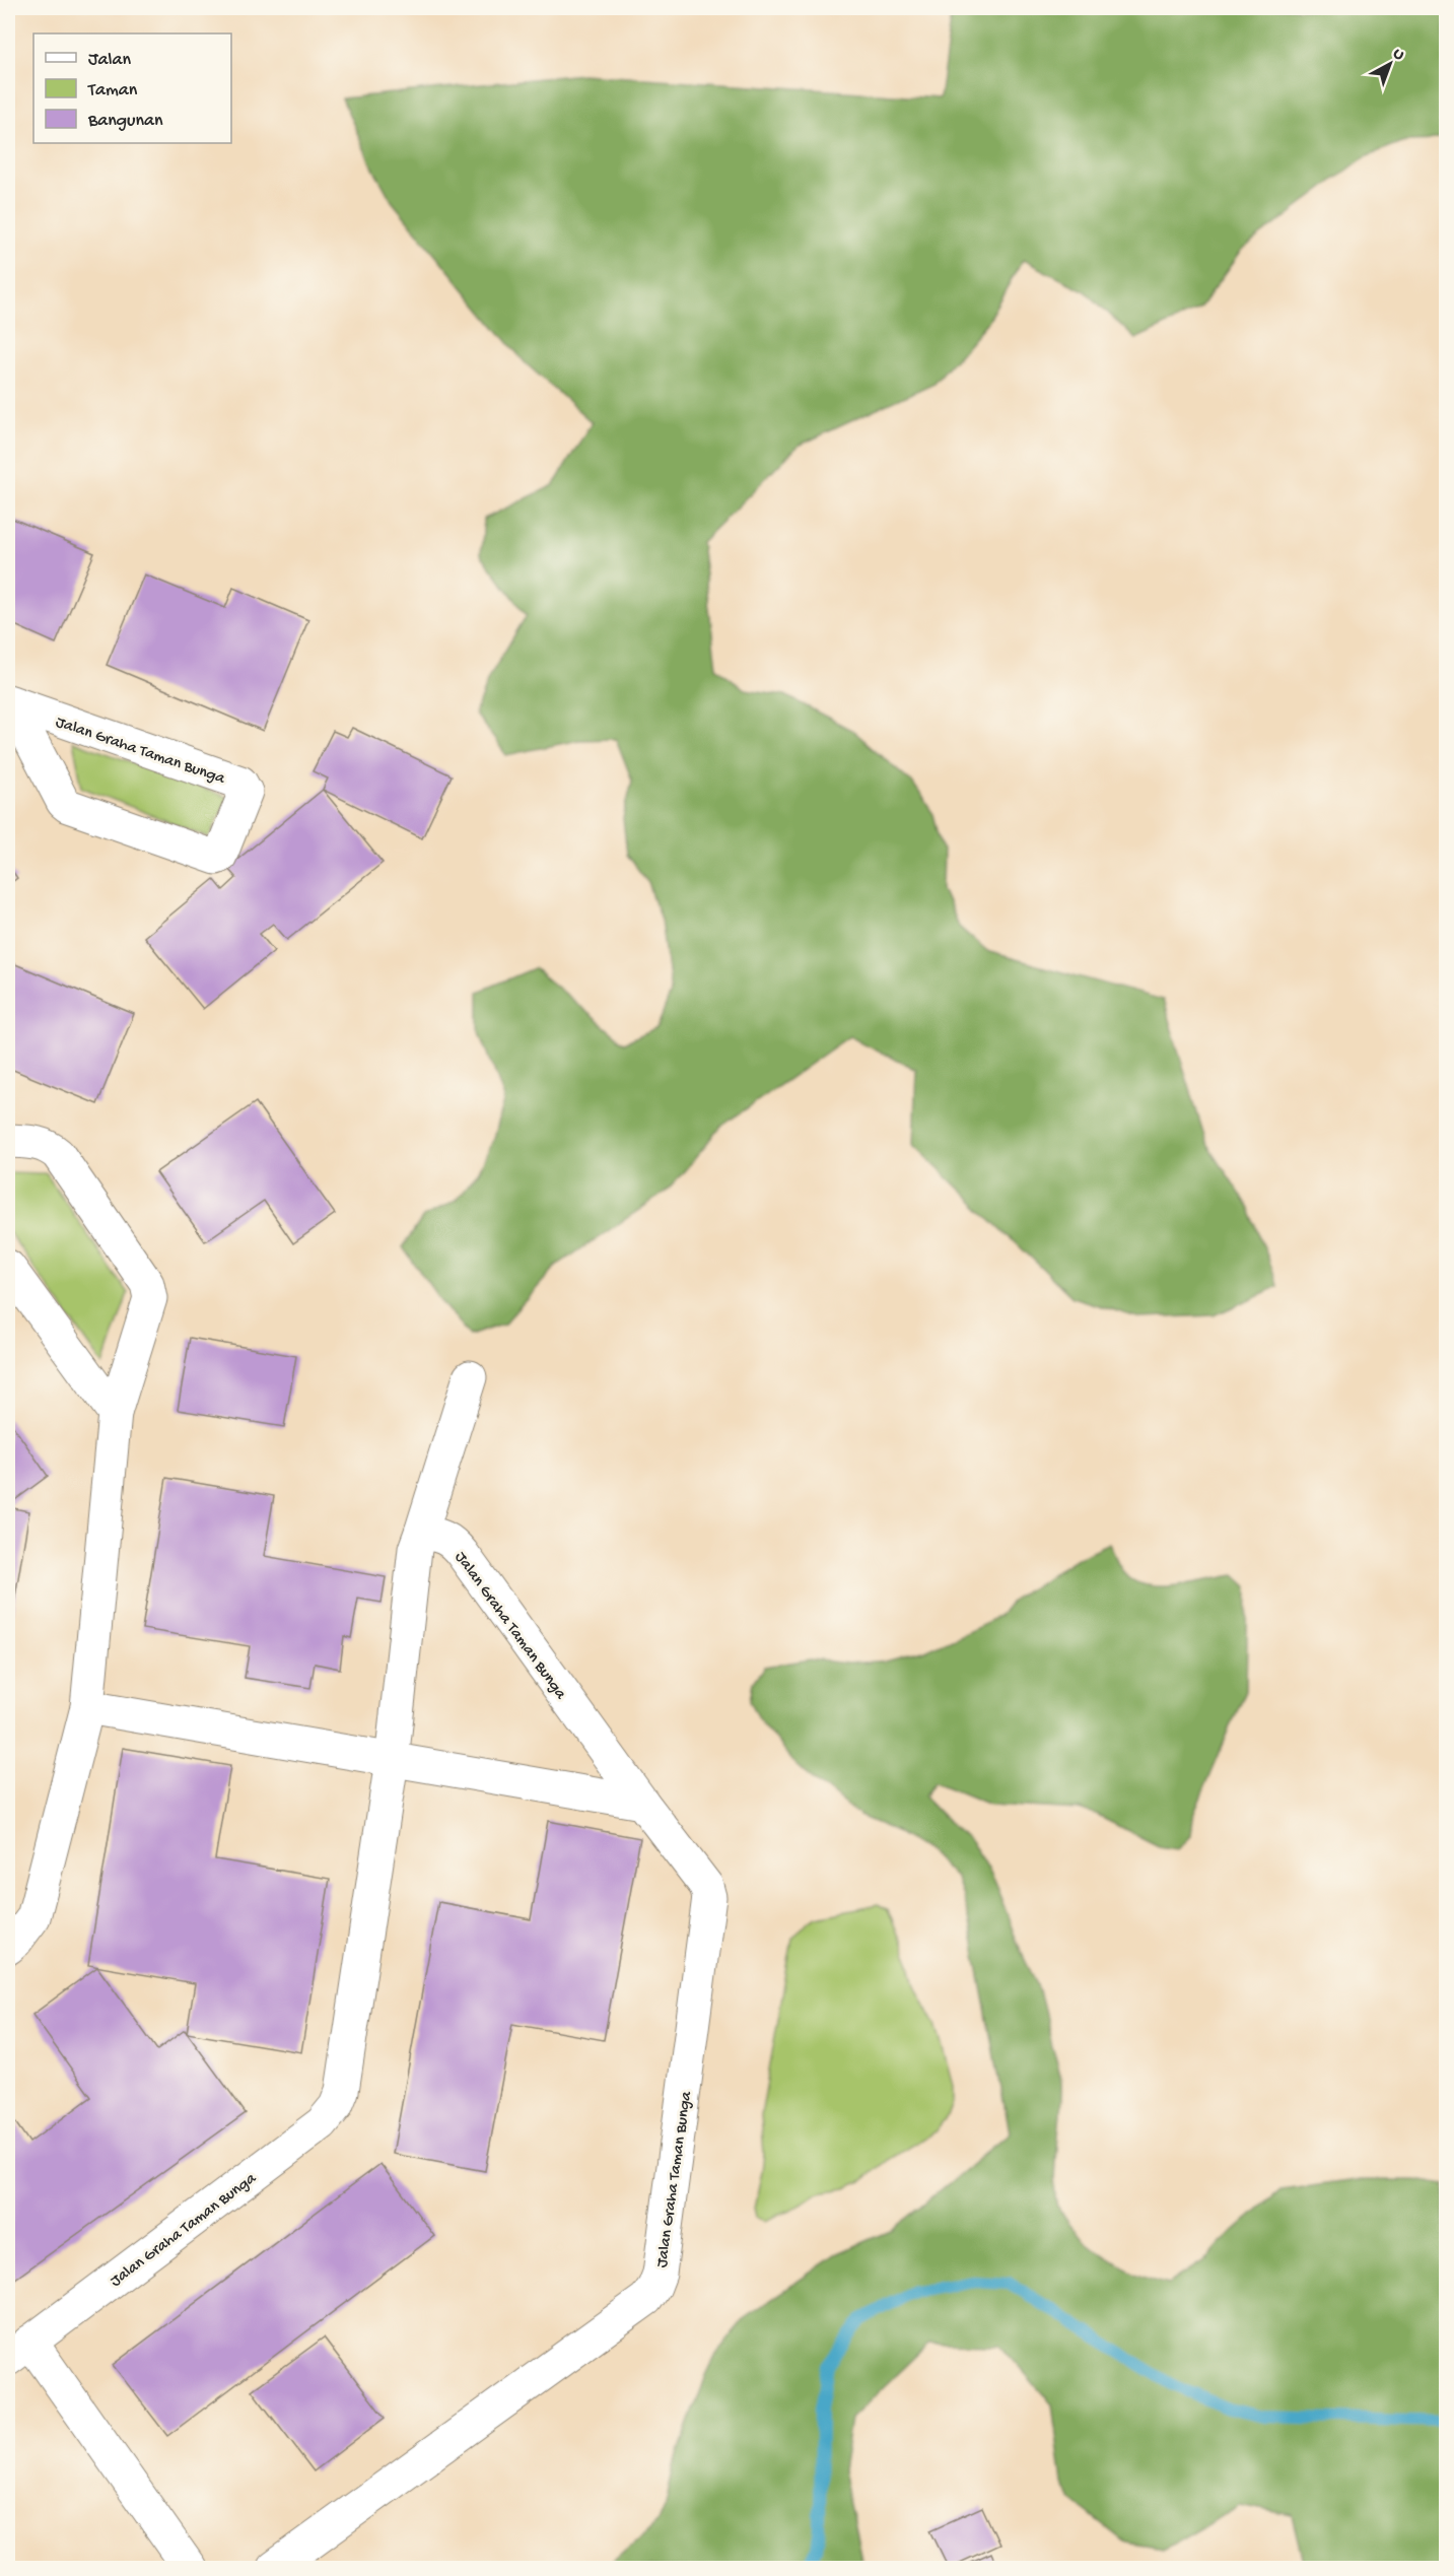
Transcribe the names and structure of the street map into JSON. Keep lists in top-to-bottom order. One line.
{"streets":{"street":["Jalan Graha Taman Bunga"]},"legend":["Jalan","Taman","Bangunan"],"north":"top right"}
